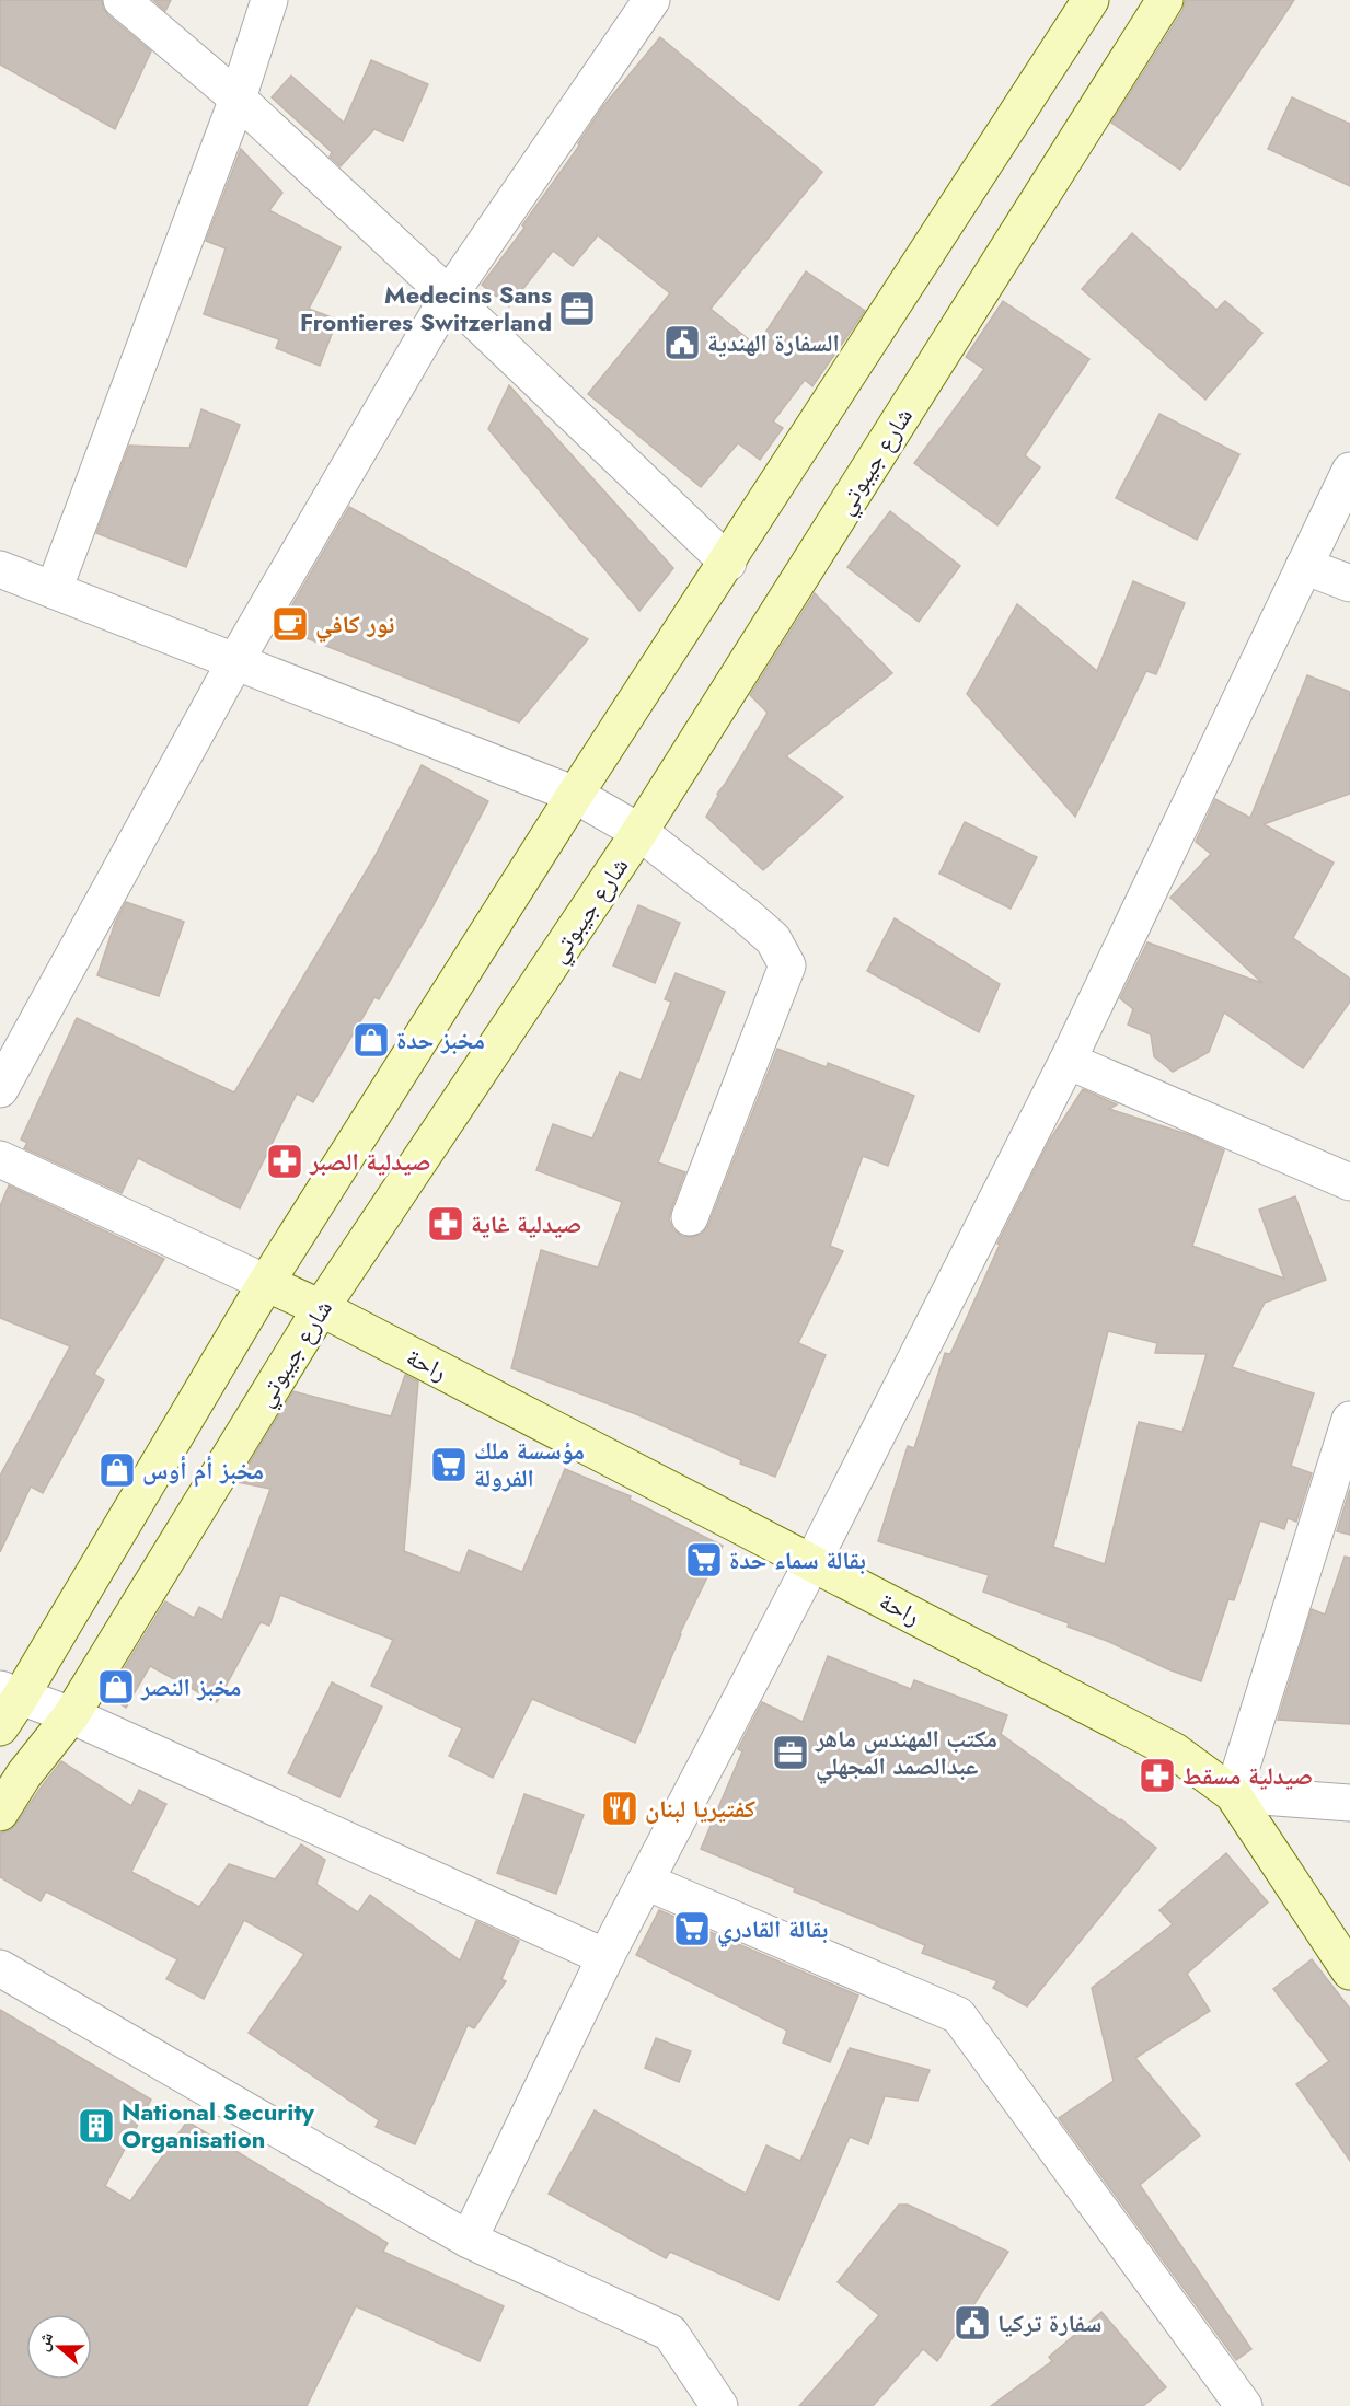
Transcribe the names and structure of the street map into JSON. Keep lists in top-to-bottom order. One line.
{"streets":{"street":["شارع جيبوتي","راحة"]},"crossings":[["شارع جيبوتي","راحة"]],"places":{"office":["Medecins Sans Frontieres Switzerland","مكتب المهندس ماهر عبدالصمد المجهلي"],"public building":["السفارة الهندية","سفارة تركيا"],"cafe":["نور كافي"],"shop":["مخبز حدة","مخبز أم أوس","مخبز النصر"],"pharmacy":["صيدلية الصبر","صيدلية غاية","صيدلية مسقط"],"supermarket":["مؤسسة ملك الفرولة","بقالة سماء حدة","بقالة القادري"],"restaurant":["كفتيريا لبنان"],"building":["National Security Organisation"]},"north":"left"}
